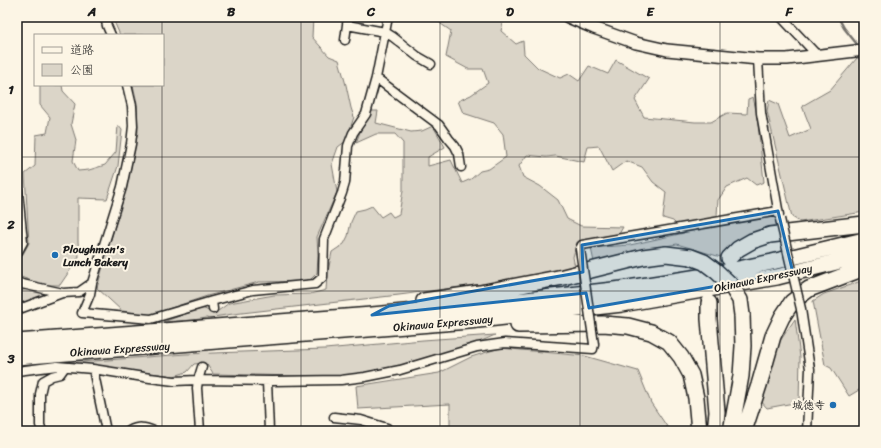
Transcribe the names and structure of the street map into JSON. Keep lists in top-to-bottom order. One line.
{"streets":{"highway":["Okinawa Expressway"]},"places":["Ploughman's Lunch Bakery","城徳寺"],"legend":["道路","公園"],"grid":{"columns":["A","B","C","D","E","F"],"rows":["1","2","3"]}}
